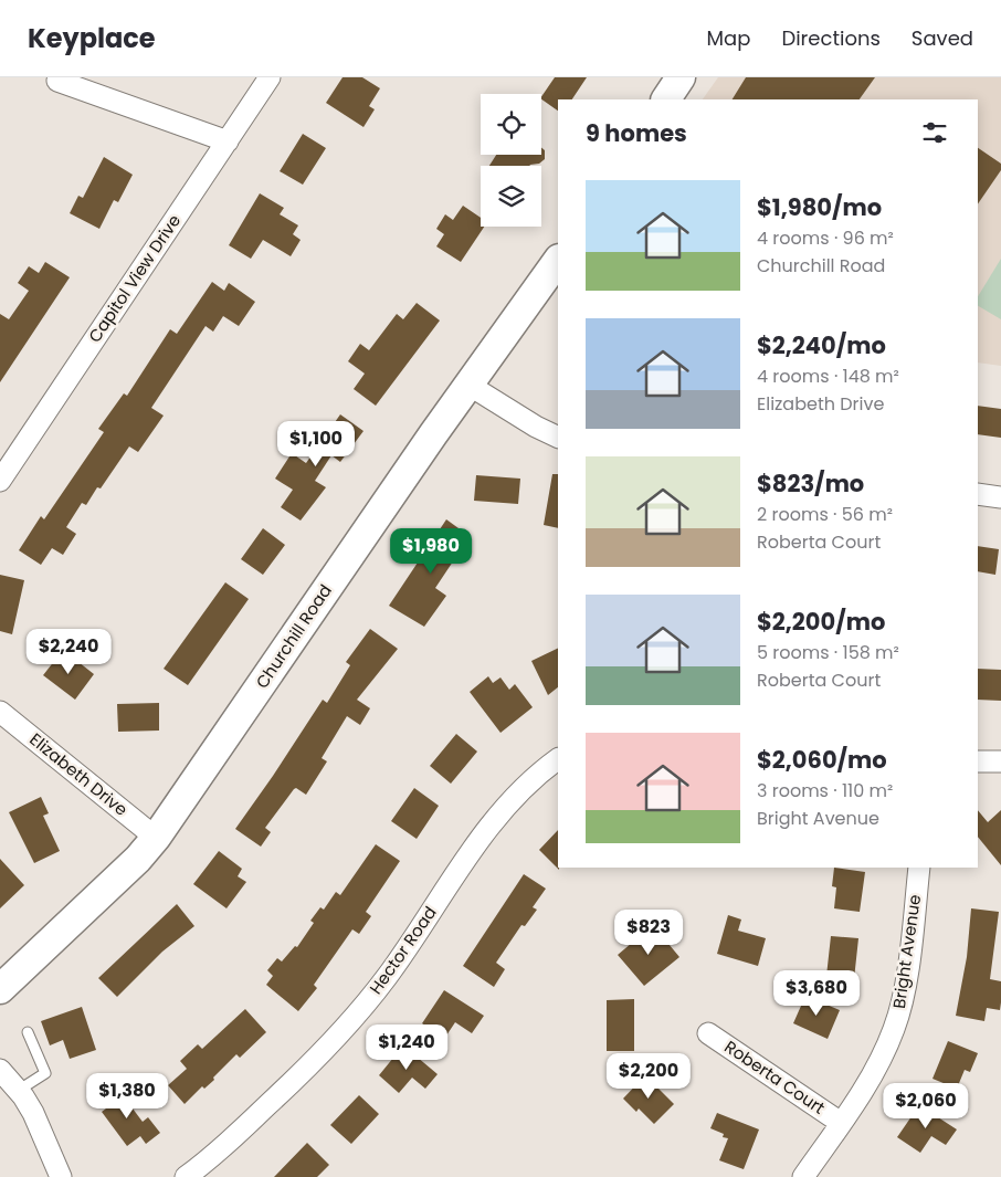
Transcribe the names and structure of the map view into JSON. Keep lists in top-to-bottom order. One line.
{"streets":{"street":["Capitol View Drive","Churchill Road","Elizabeth Drive","Hector Road","Bright Avenue","Roberta Court"]},"crossings":[["Churchill Road","Elizabeth Drive"],["Bright Avenue","Roberta Court"]],"page":{"header":"Keyplace","nav":["Map","Directions","Saved"],"heading":"9 homes","list":[{"name":"$1,980/mo","note":"4 rooms · 96 m² · Churchill Road"},{"name":"$2,240/mo","note":"4 rooms · 148 m² · Elizabeth Drive"},{"name":"$823/mo","note":"2 rooms · 56 m² · Roberta Court"},{"name":"$2,200/mo","note":"5 rooms · 158 m² · Roberta Court"},{"name":"$2,060/mo","note":"3 rooms · 110 m² · Bright Avenue"}],"price":["$1,100","$1,980","$2,240","$823","$3,680","$1,240","$2,200","$1,380","$2,060"]}}
